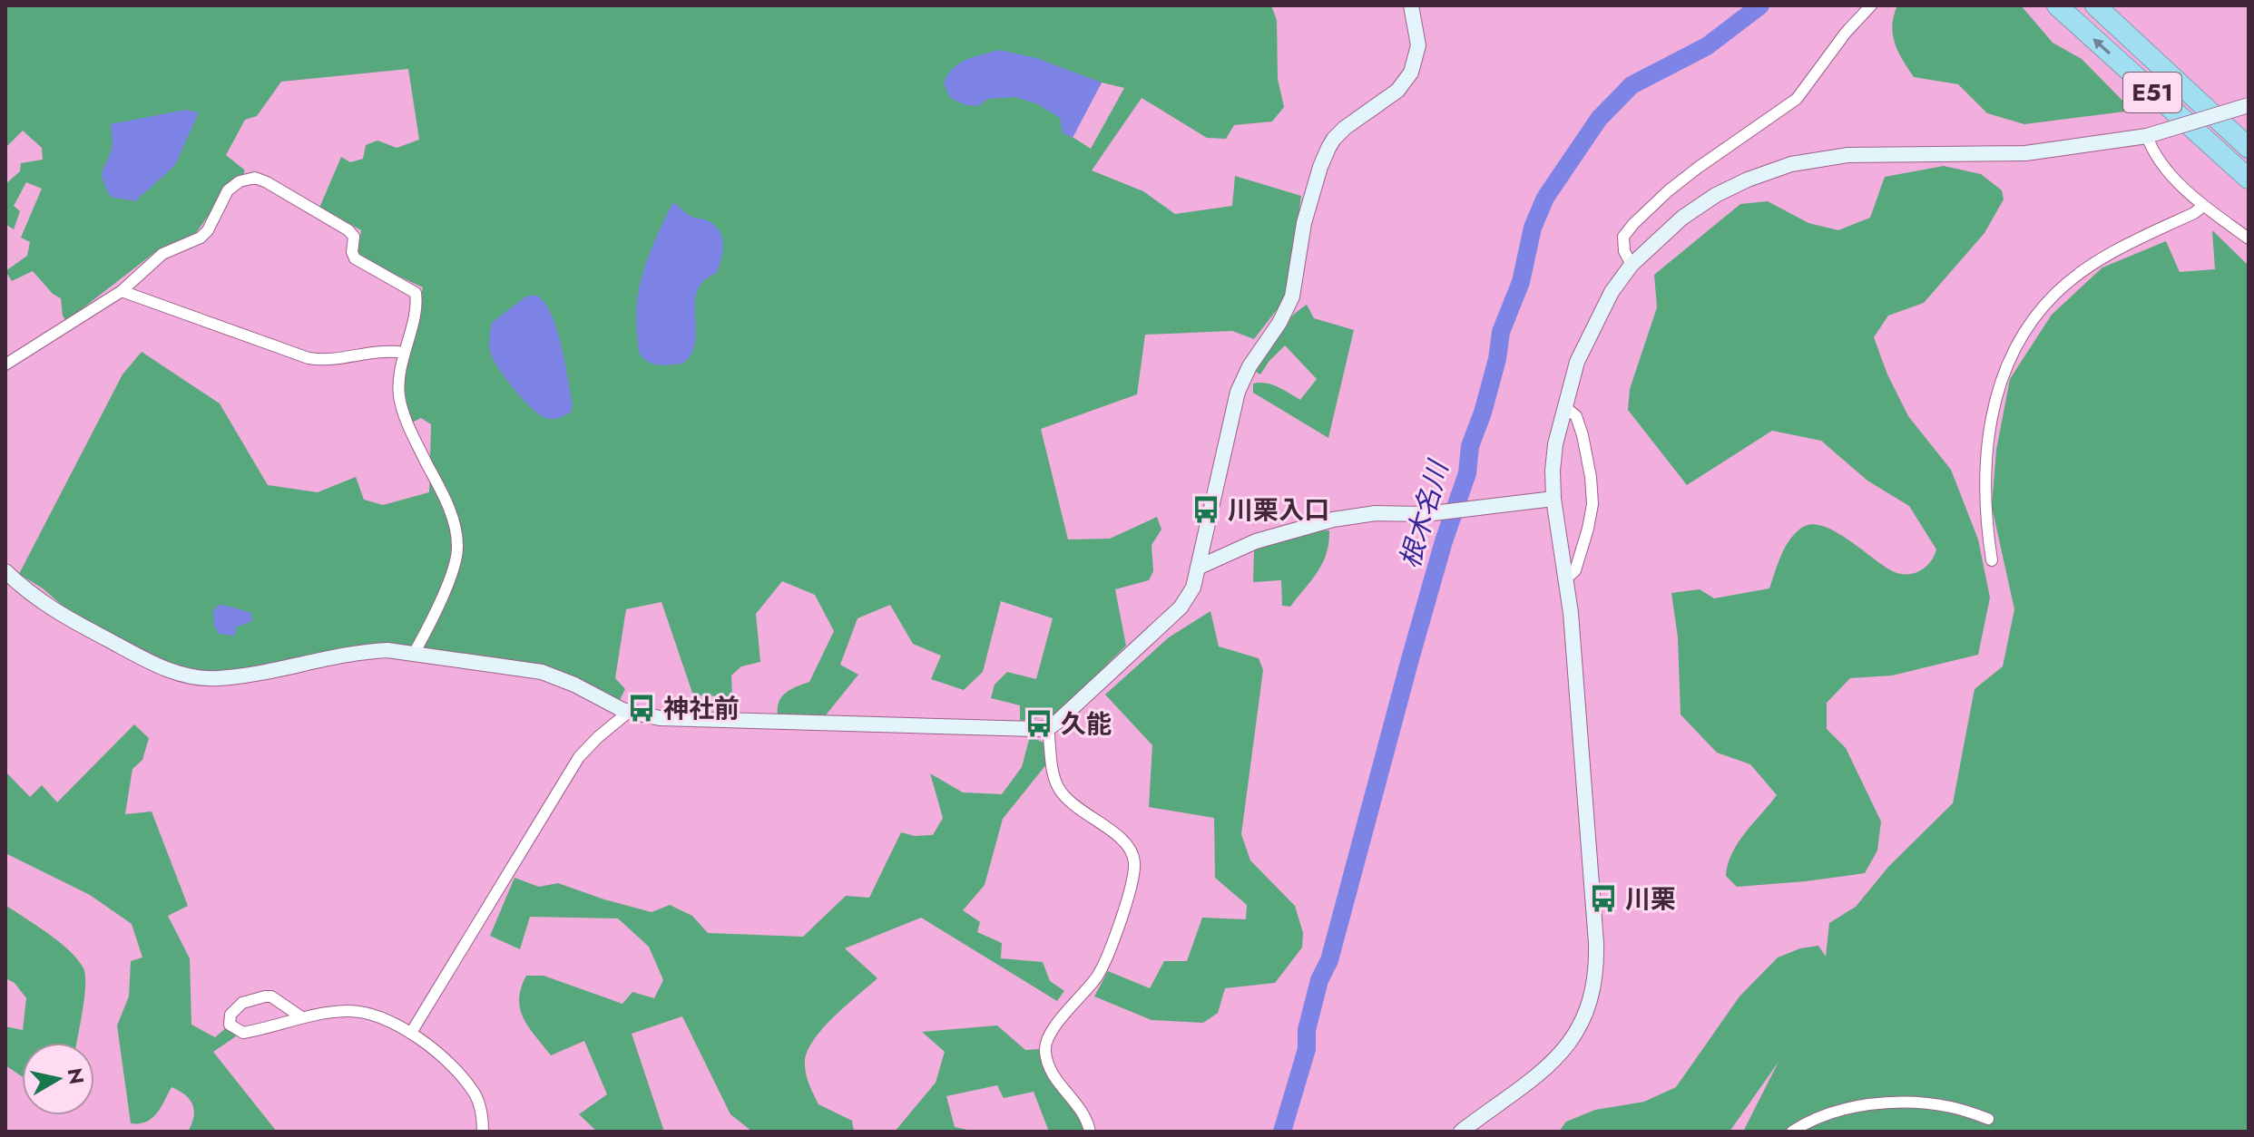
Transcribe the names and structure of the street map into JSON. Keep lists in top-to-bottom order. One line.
{"streets":{"highway":["E51"]},"water":["根木名川"],"places":{"bus stop":["川栗入口","神社前","久能","川栗"]},"north":"right"}
